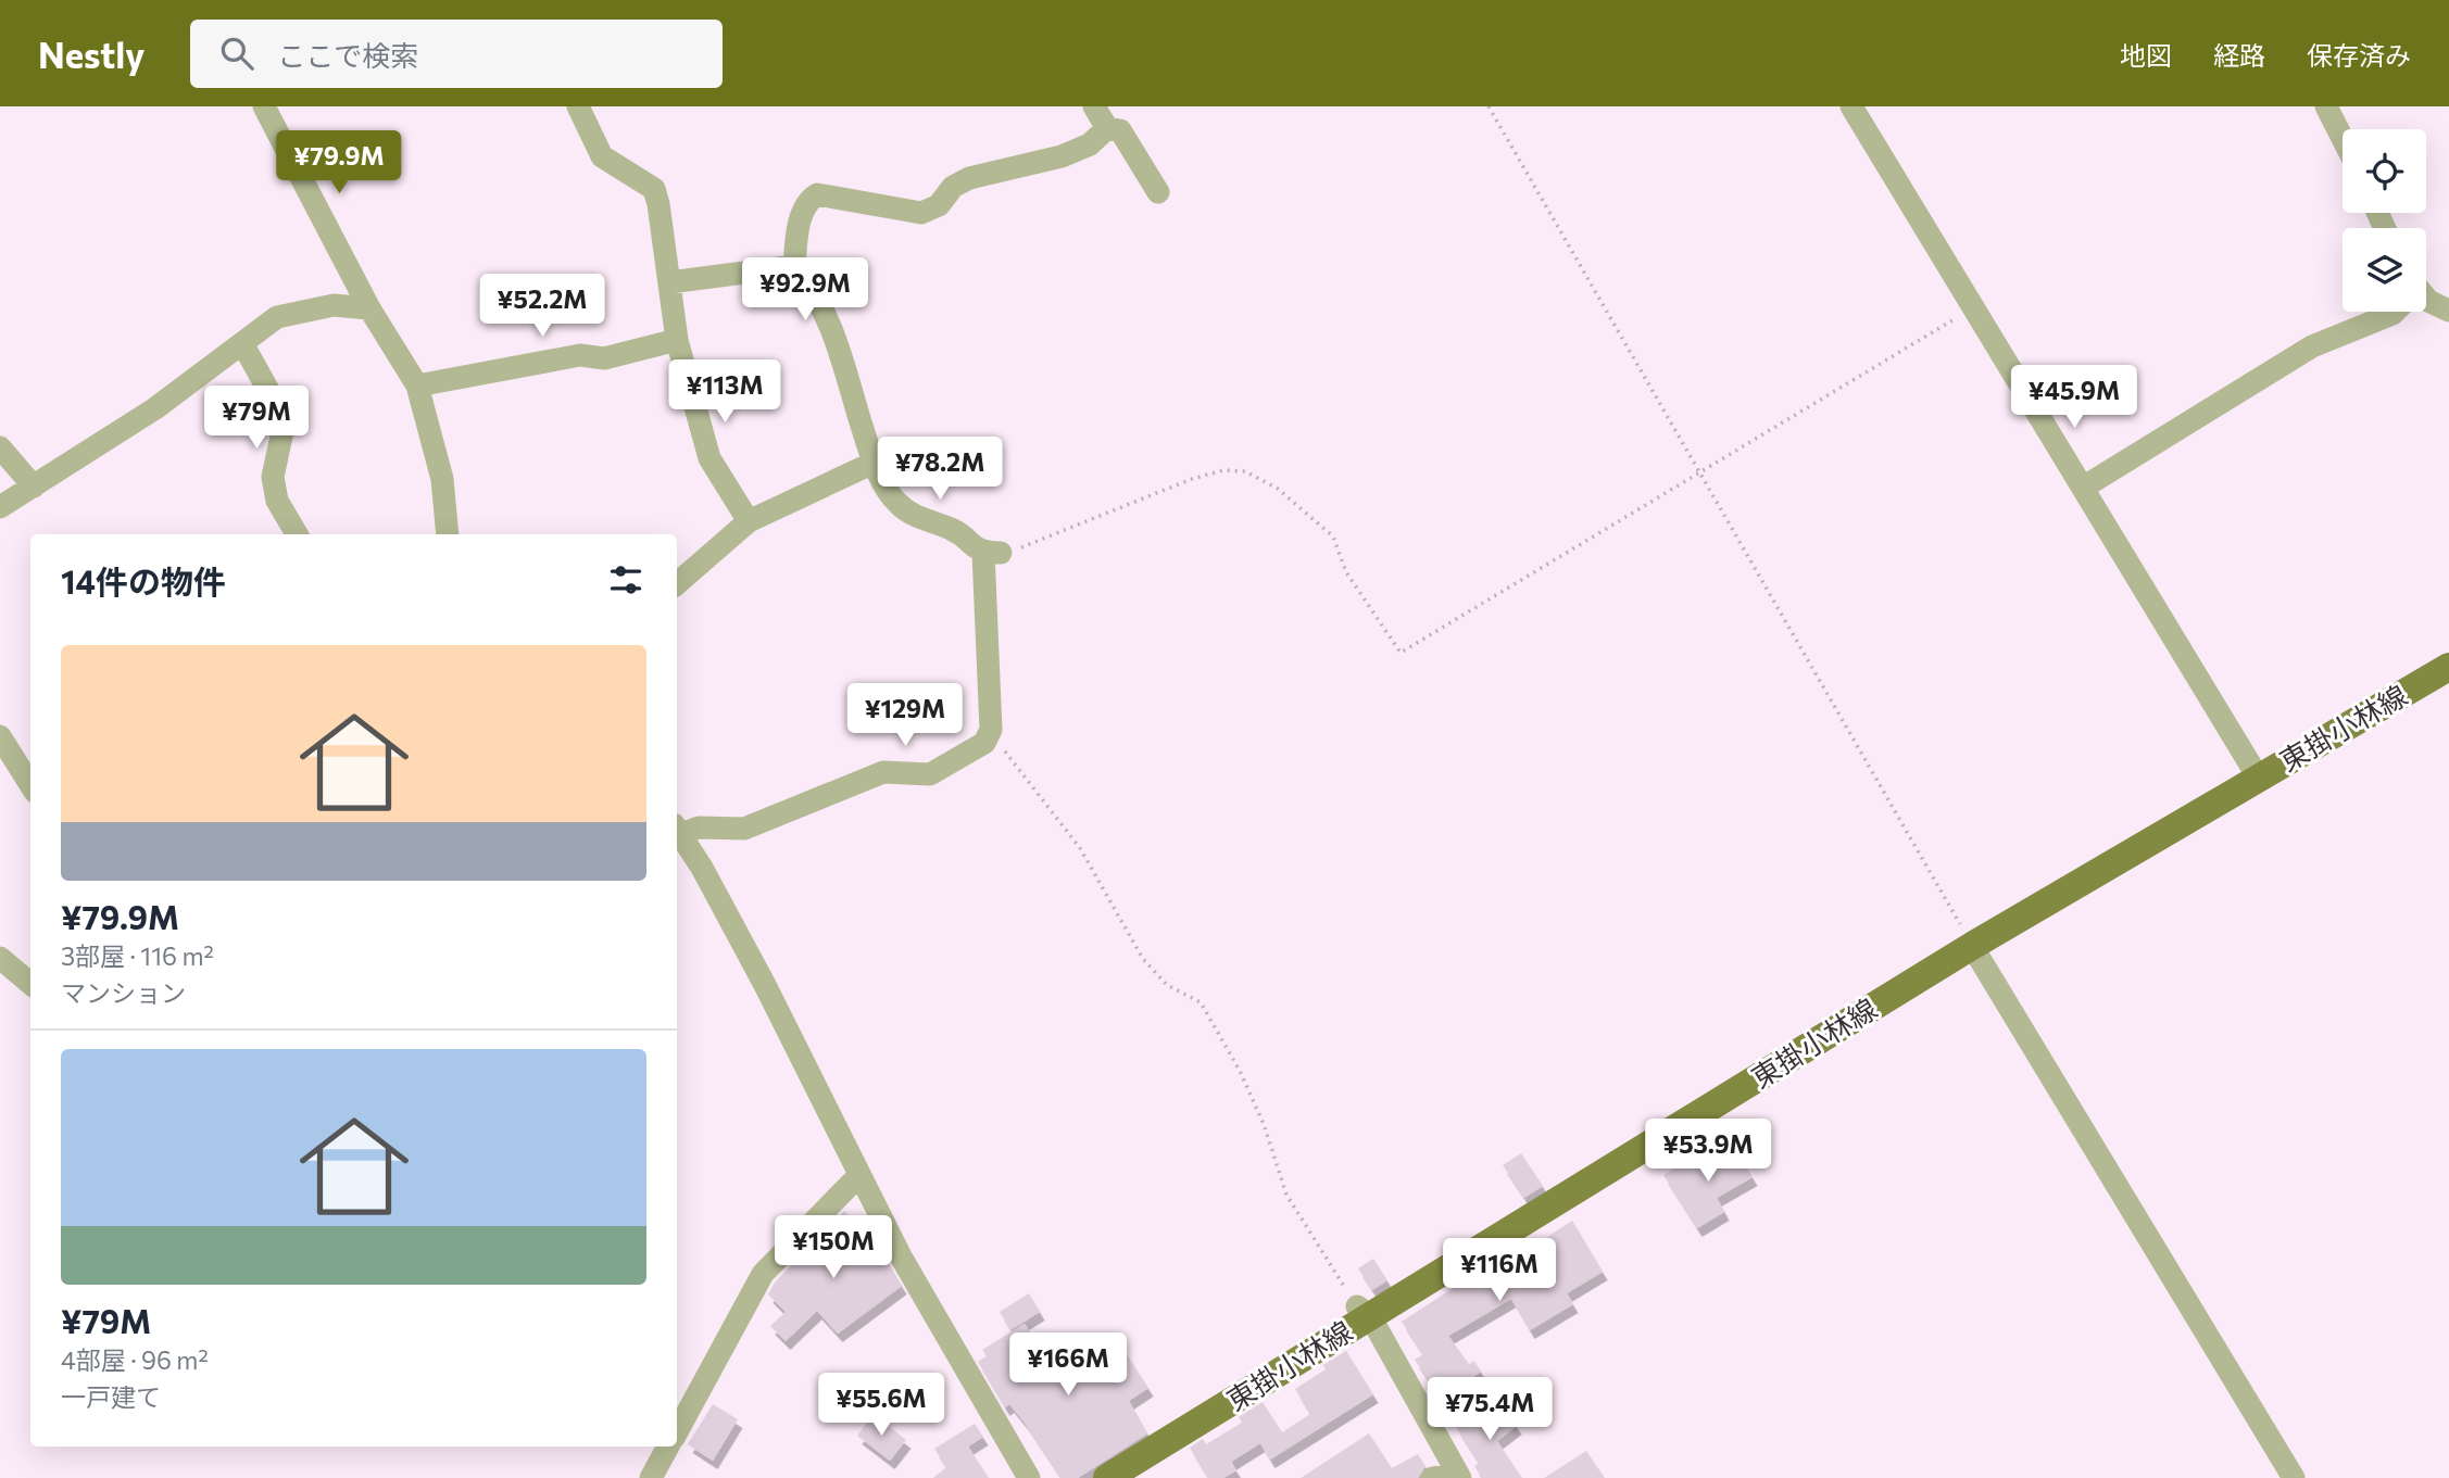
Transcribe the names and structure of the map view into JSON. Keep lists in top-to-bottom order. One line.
{"streets":{"main road":["東掛小林線"]},"page":{"header":"Nestly","search":"ここで検索","nav":["地図","経路","保存済み"],"price":["¥79.9M","¥92.9M","¥52.2M","¥113M","¥45.9M","¥79M","¥78.2M","¥129M","¥53.9M","¥150M","¥116M","¥166M","¥55.6M","¥75.4M"],"heading":"14件の物件","list":[{"name":"¥79.9M","note":"3部屋 · 116 m² · マンション"},{"name":"¥79M","note":"4部屋 · 96 m² · 一戸建て"}]}}
